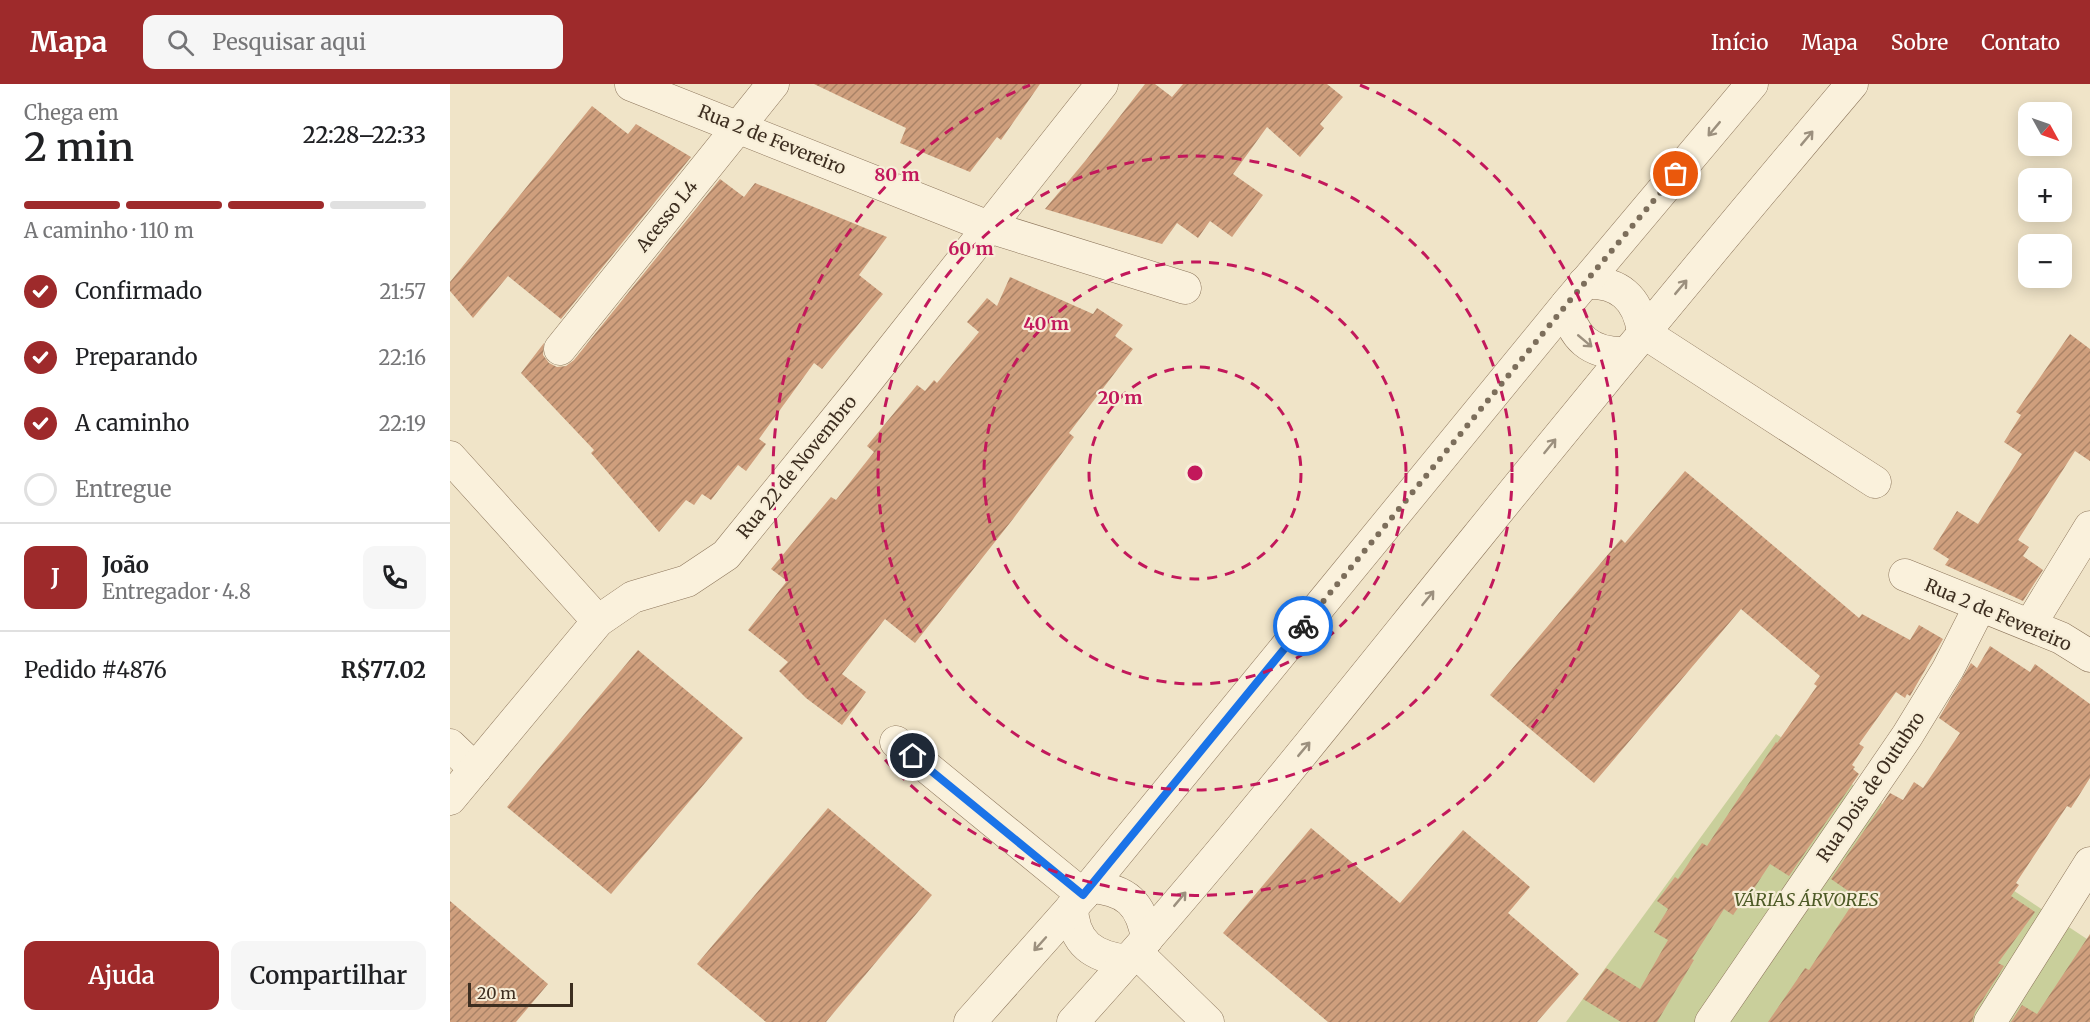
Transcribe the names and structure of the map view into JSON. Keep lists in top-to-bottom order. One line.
{"streets":{"street":["Rua 2 de Fevereiro","Acesso L4","Rua 22 de Novembro","Rua Dois de Outubro"]},"crossings":[["Rua 2 de Fevereiro","Acesso L4"],["Rua 2 de Fevereiro","Rua 22 de Novembro"],["Rua 2 de Fevereiro","Rua Dois de Outubro"]],"parks":["VÁRIAS ÁRVORES"],"scale_bar":"20 m","north":"bottom right","page":{"header":"Mapa","search":"Pesquisar aqui","nav":["Início","Mapa","Sobre","Contato"],"heading":["2 min","Chega em","22:28–22:33"],"panel":["João","Entregador · 4.8","Pedido #4876","R$77.02"],"map_buttons":["+","−"],"bar":"A caminho · 110 m","list":[["Confirmado","21:57"],["Preparando","22:16"],["A caminho","22:19"],"Entregue"],"round":"J","buttons":["Ajuda","Compartilhar"],"scale":"20 m"},"rings":["80 m","60 m","40 m","20 m"]}
